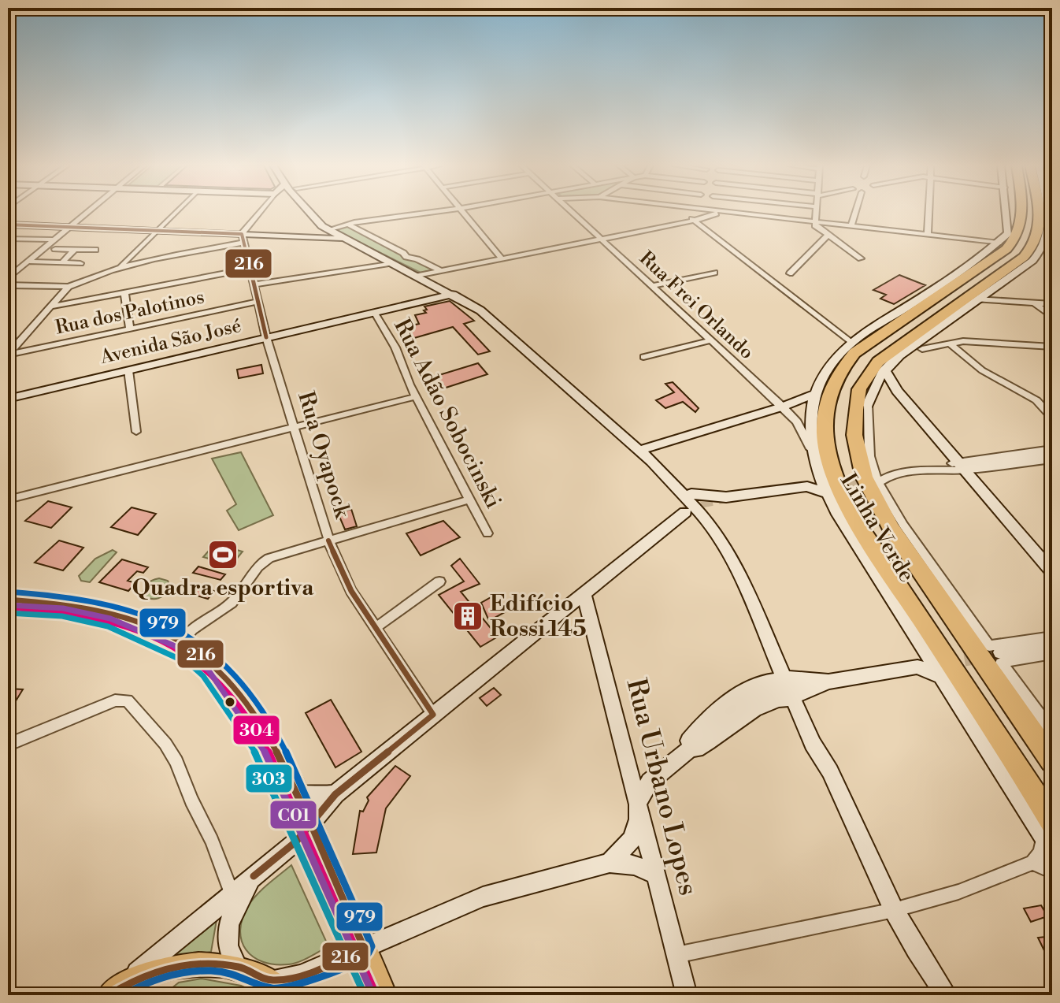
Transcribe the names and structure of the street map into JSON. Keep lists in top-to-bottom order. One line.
{"streets":{"highway":["Linha Verde"],"main road":["Avenida São José","Rua Urbano Lopes"],"street":["Rua Frei Orlando","Rua dos Palotinos","Rua Adão Sobocinski","Rua Oyapock"]},"crossings":[["Rua Frei Orlando","Linha Verde"],["Rua dos Palotinos","Rua Oyapock"],["Avenida São José","Rua Adão Sobocinski"],["Avenida São José","Rua Oyapock"]],"places":{"sports":["Quadra esportiva"],"building":["Edifício Rossi 145"]},"lines":["transit line 216","transit line 979","transit line C01","transit line 304","transit line 303"]}
